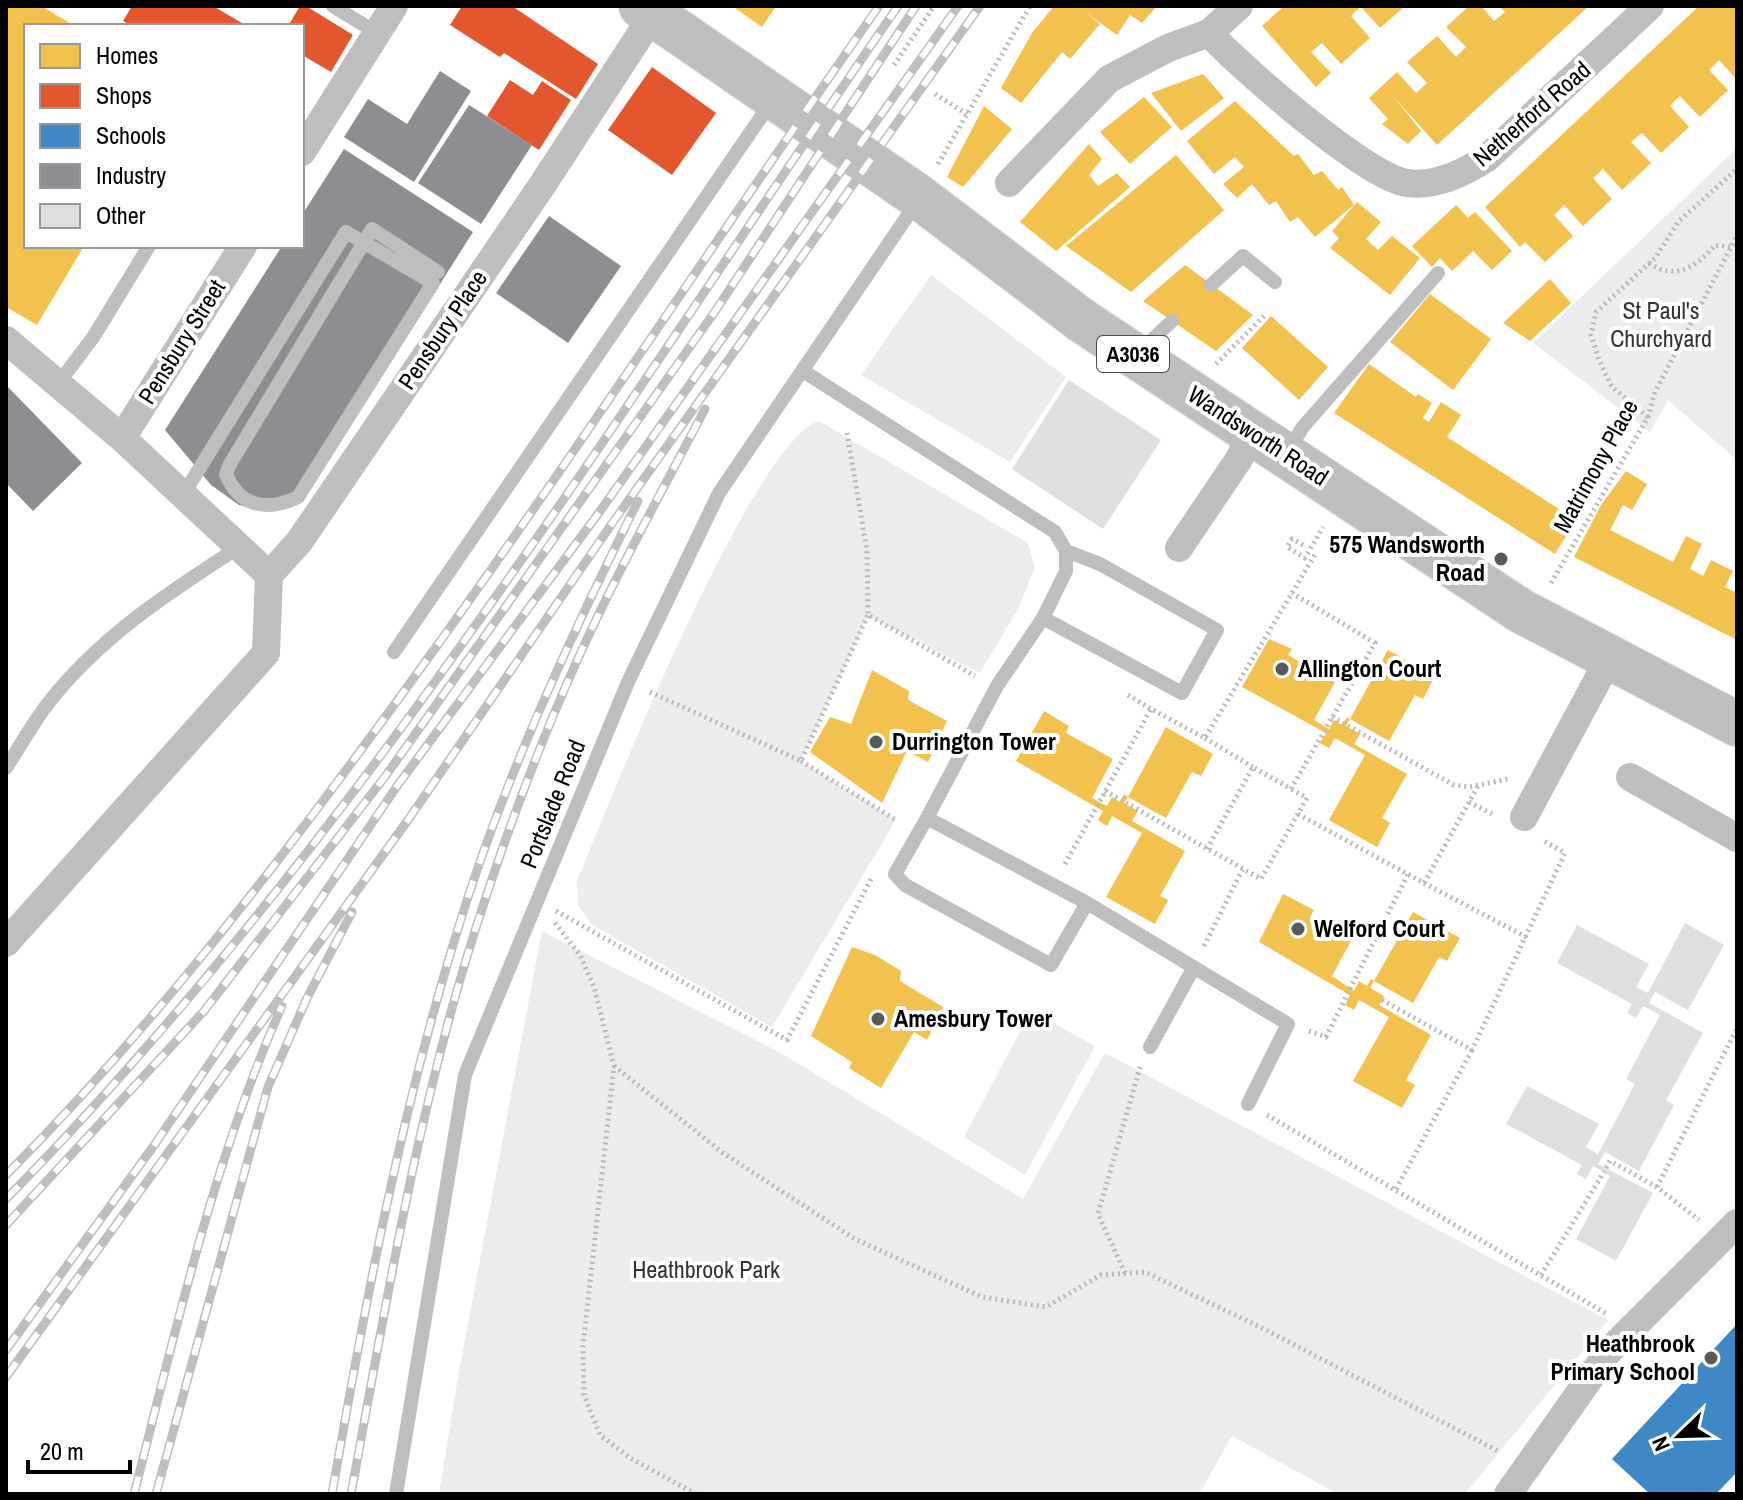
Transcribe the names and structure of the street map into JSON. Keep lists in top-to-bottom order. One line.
{"streets":{"main road":["A3036","Wandsworth Road"],"street":["Netherford Road","Pensbury Place","Pensbury Street"],"lane":["Portslade Road"],"path":["Matrimony Place"]},"crossings":[["Pensbury Place","Wandsworth Road"],["Wandsworth Road","Portslade Road"]],"parks":["St Paul's Churchyard","Heathbrook Park"],"places":["575 Wandsworth Road","Allington Court","Durrington Tower","Welford Court","Amesbury Tower","Heathbrook Primary School"],"legend":["Homes","Shops","Schools","Industry","Other"],"scale_bar":"20 m","north":"bottom left"}
